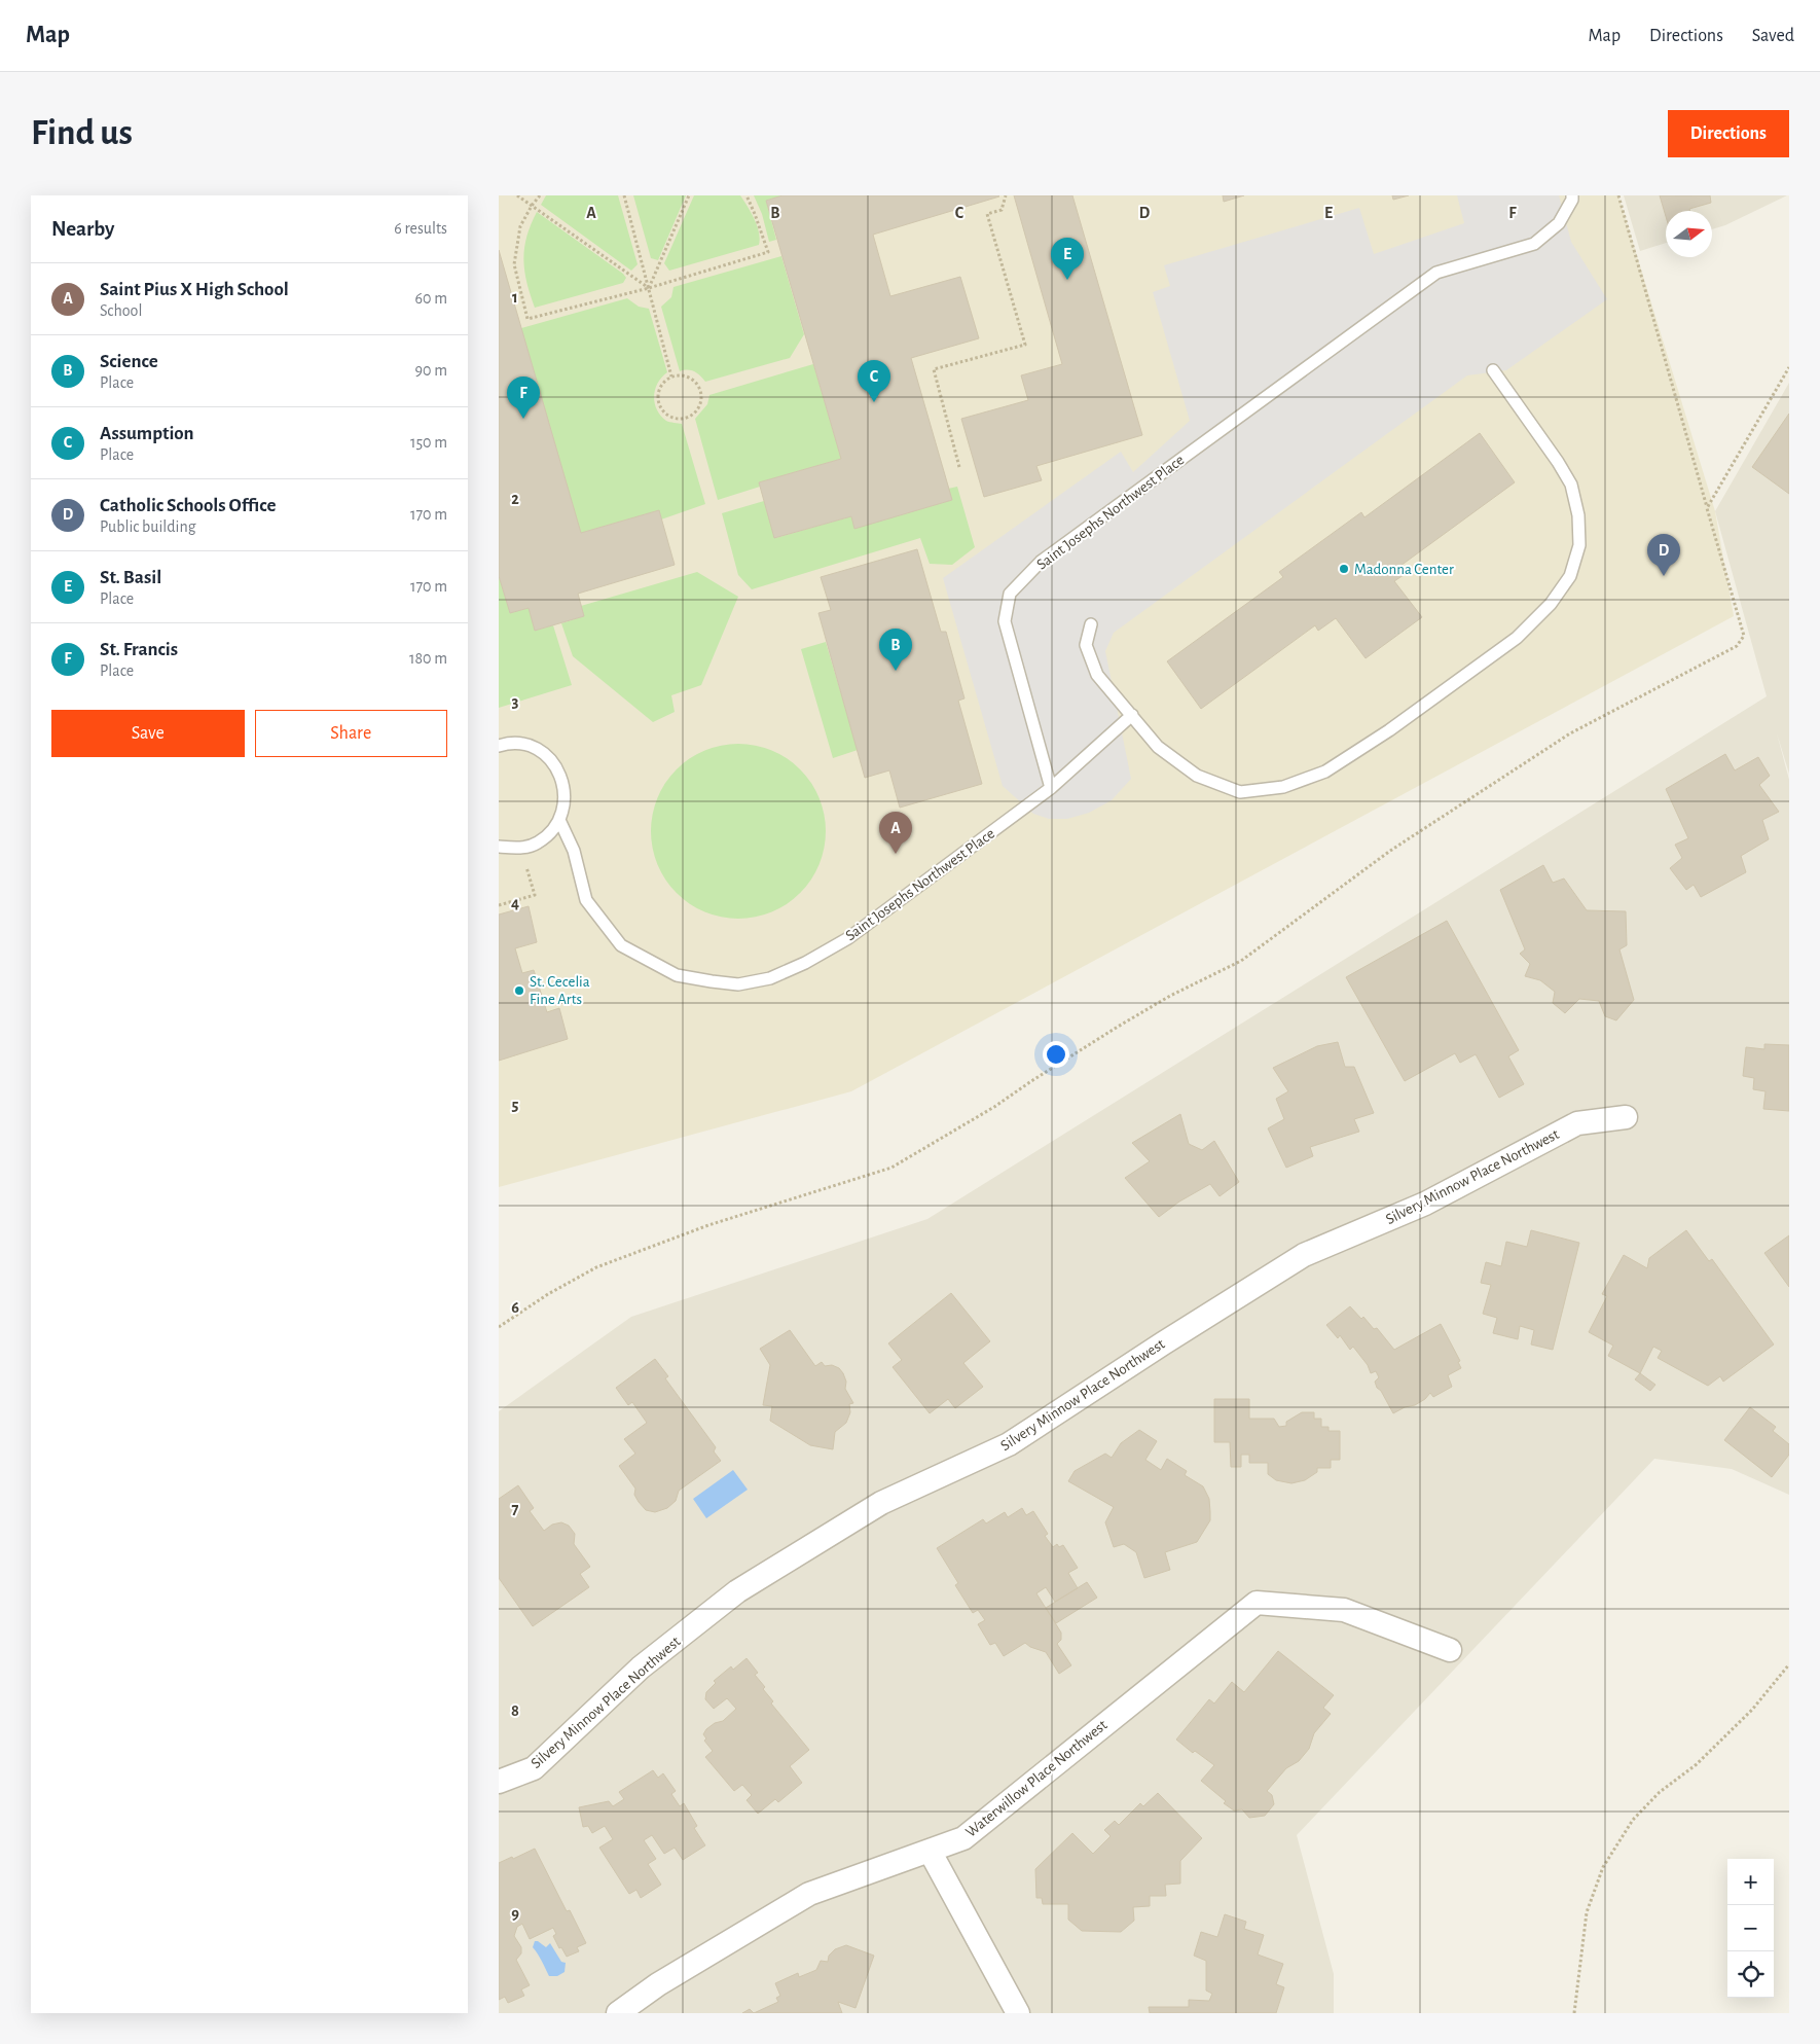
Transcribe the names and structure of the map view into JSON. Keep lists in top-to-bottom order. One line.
{"streets":{"street":["Silvery Minnow Place Northwest","Waterwillow Place Northwest"],"lane":["Saint Josephs Northwest Place"]},"places":["Madonna Center","St. Cecelia Fine Arts"],"north":"right","page":{"header":"Map","nav":["Map","Directions","Saved"],"buttons":["Directions",["Save","Share"]],"title":"Find us","heading":["Nearby","6 results"],"pins":["E","C","F","D","B","A"],"list":[{"mark":"A","name":"Saint Pius X High School","note":"School","value":"60 m"},{"mark":"B","name":"Science","note":"Place","value":"90 m"},{"mark":"C","name":"Assumption","note":"Place","value":"150 m"},{"mark":"D","name":"Catholic Schools Office","note":"Public building","value":"170 m"},{"mark":"E","name":"St. Basil","note":"Place","value":"170 m"},{"mark":"F","name":"St. Francis","note":"Place","value":"180 m"}],"map_buttons":["+","−"]},"grid":{"columns":["A","B","C","D","E","F"],"rows":["1","2","3","4","5","6","7","8","9"]}}
